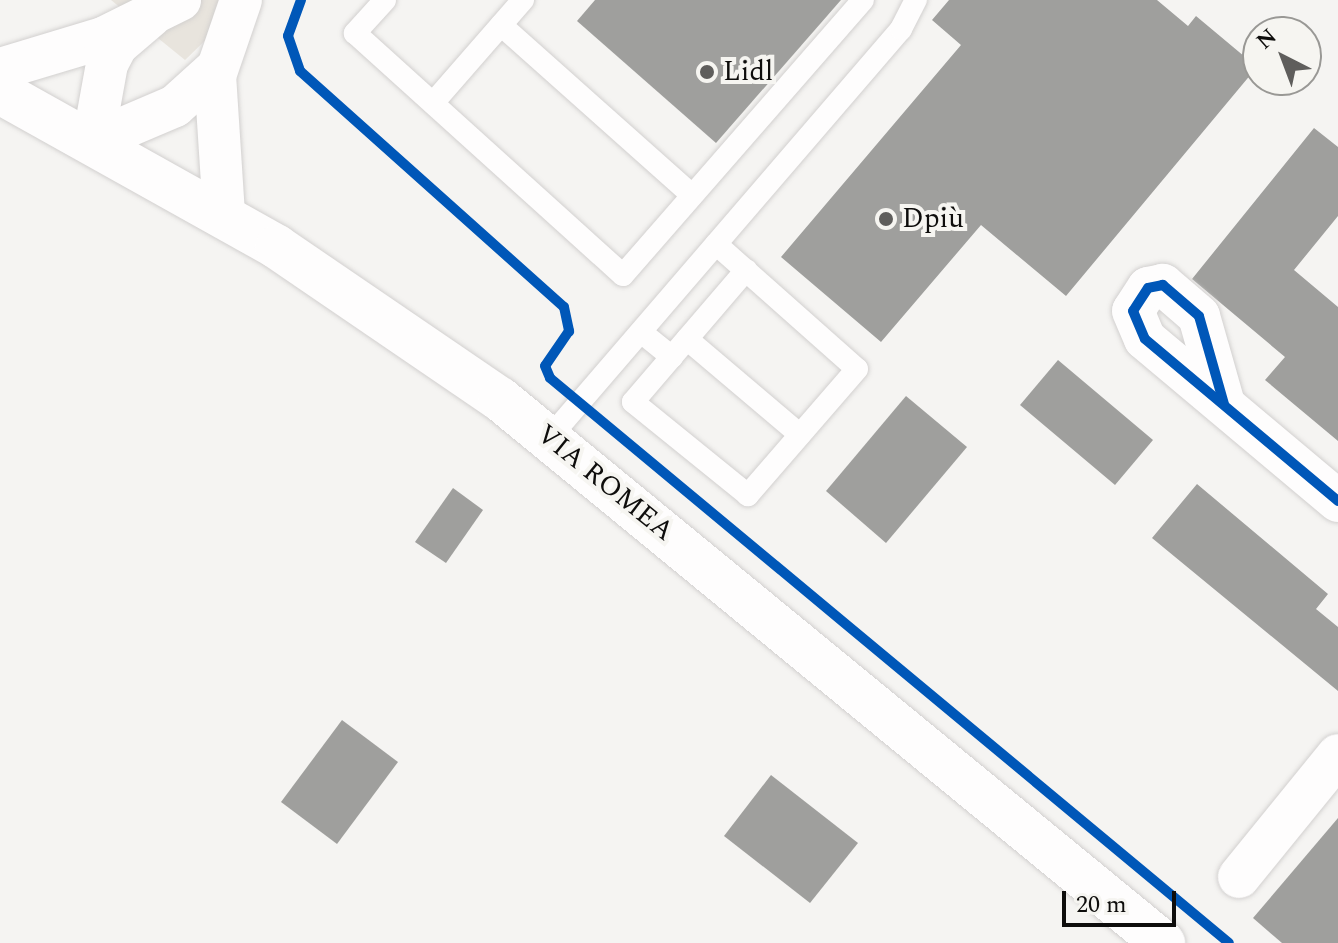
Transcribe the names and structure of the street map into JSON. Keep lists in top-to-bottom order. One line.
{"streets":{"main road":["VIA ROMEA"]},"places":["Lidl","Dpiù"],"scale_bar":"20 m","north":"top left"}
